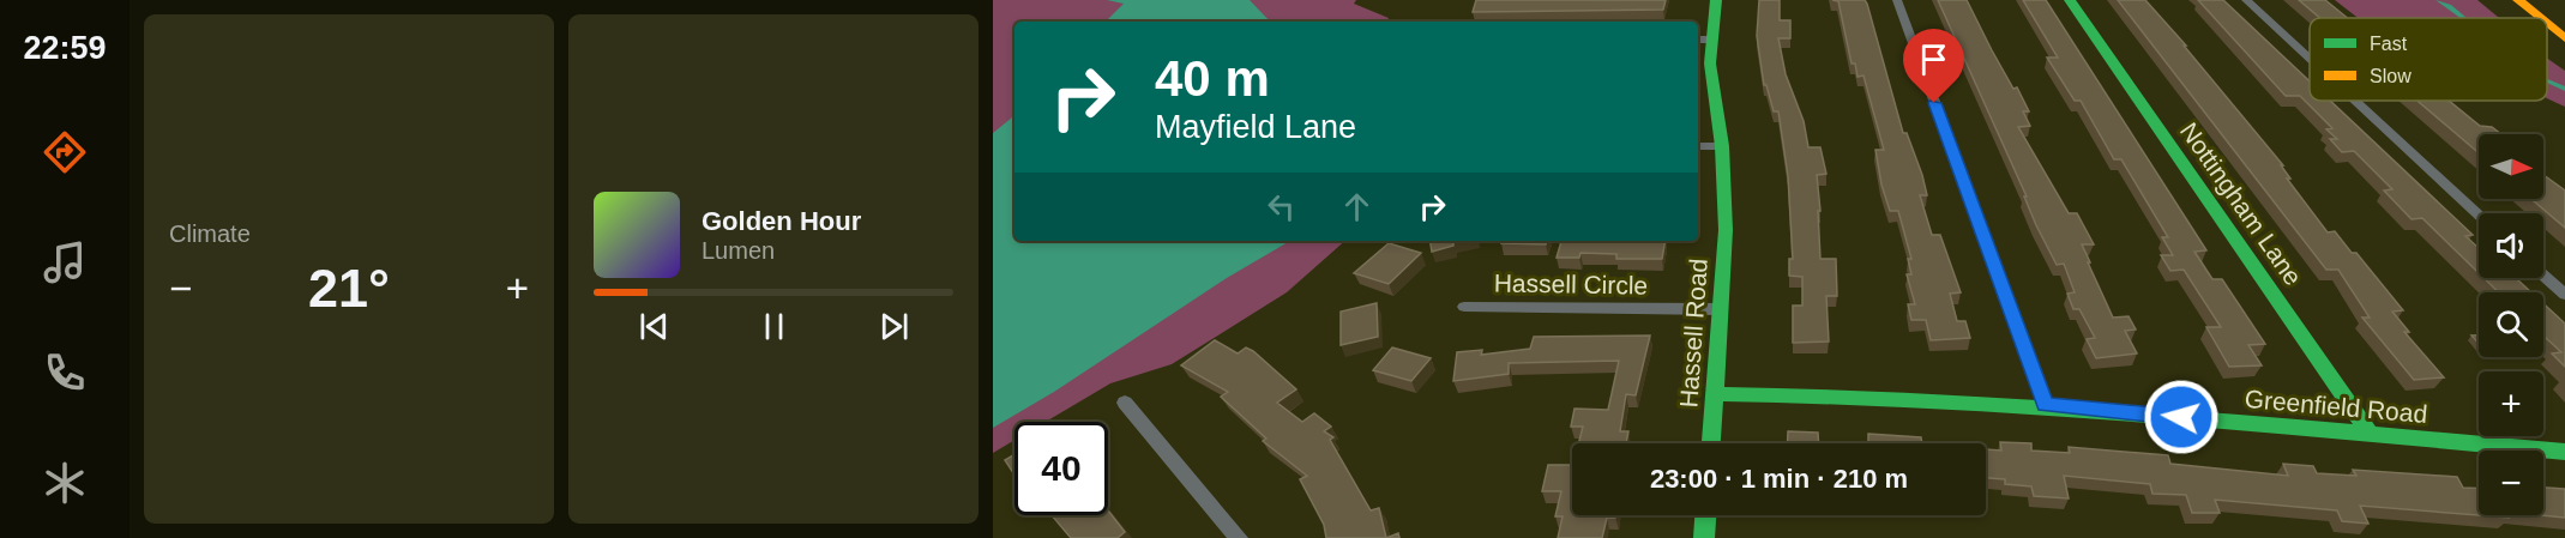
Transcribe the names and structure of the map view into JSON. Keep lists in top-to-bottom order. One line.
{"streets":{"main road":["Nottingham Lane","Hassell Road","Greenfield Road"],"street":["Hassell Circle"]},"crossings":[["Nottingham Lane","Greenfield Road"],["Hassell Circle","Hassell Road"],["Hassell Road","Greenfield Road"]],"legend":["Fast","Slow"],"north":"right","page":{"tabs":"22:59","tile":"Climate","turn":["40 m","Mayfield Lane"],"map_buttons":["+","−"],"song":["Golden Hour","Lumen"],"heat":["−","21°","+"],"limit":"40","trip":"23:00 · 1 min · 210 m"}}
